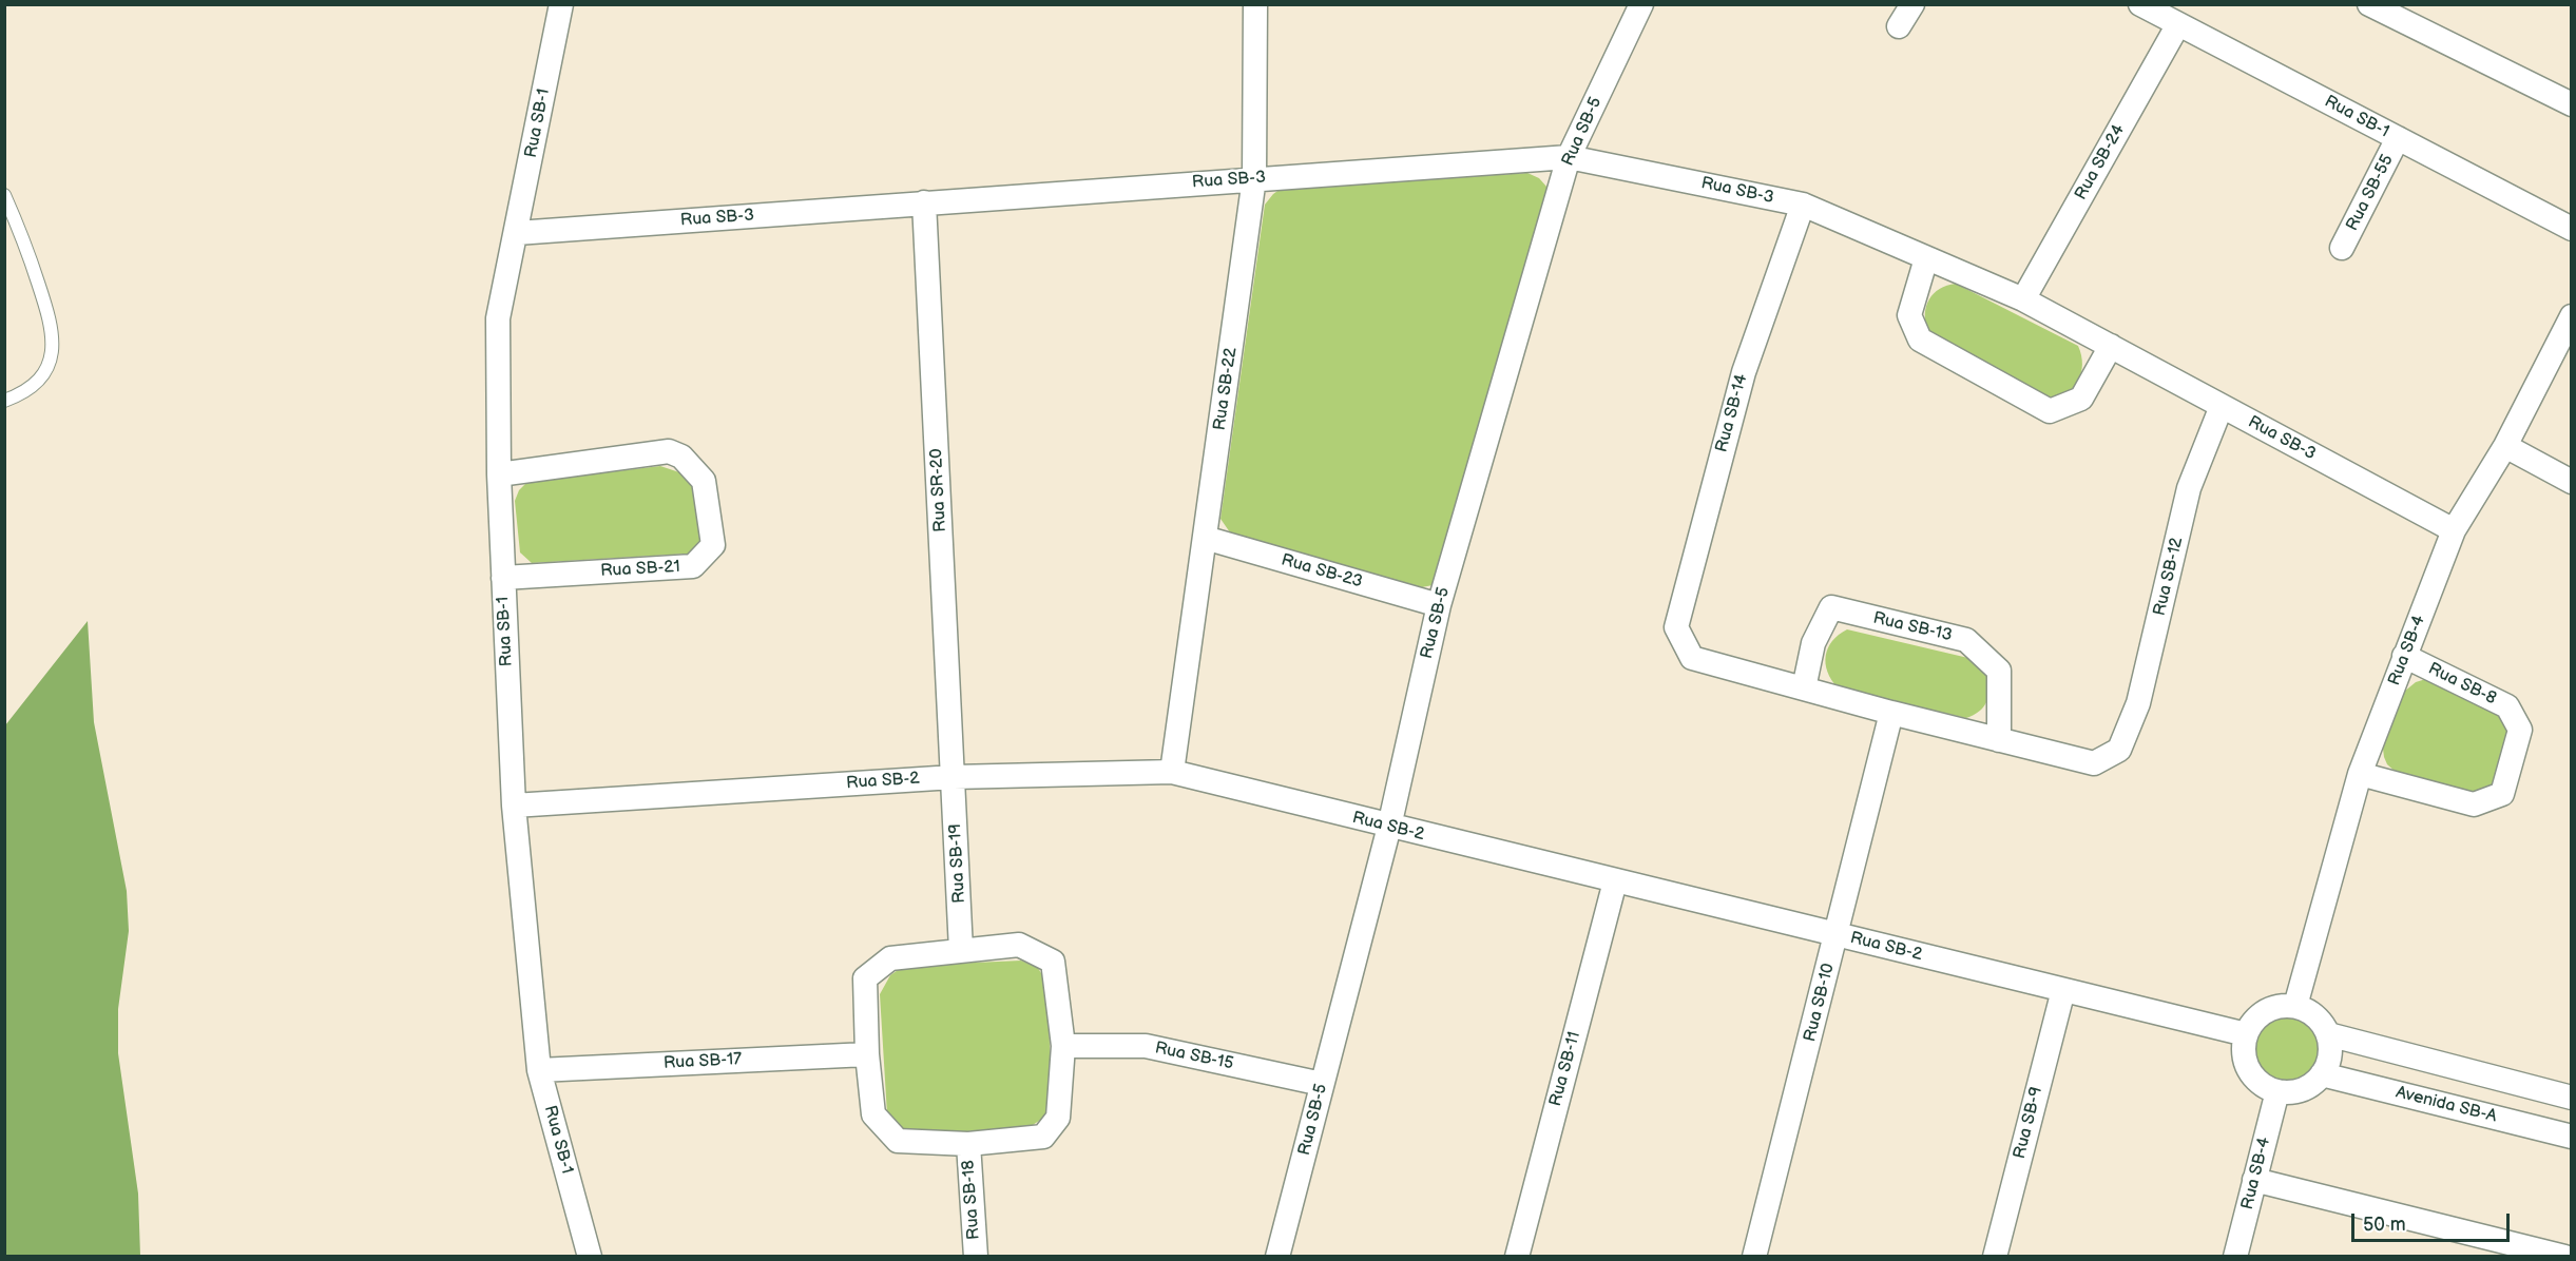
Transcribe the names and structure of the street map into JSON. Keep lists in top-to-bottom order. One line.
{"streets":{"street":["Rua SB-1","Rua SB-5","Rua SB-24","Rua SB-3","Rua SB-55","Rua SB-22","Rua SB-14","Rua SR-20","Rua SB-21","Rua SB-23","Rua SB-12","Rua SB-13","Rua SB-4","Rua SB-8","Rua SB-2","Rua SB-19","Rua SB-10","Rua SB-15","Rua SB-17","Rua SB-11","Avenida SB-A","Rua SB-9","Rua SB-18"]},"crossings":[["Rua SB-1","Rua SB-24"],["Rua SB-1","Rua SB-3"],["Rua SB-1","Rua SB-55"],["Rua SB-1","Rua SB-21"],["Rua SB-1","Rua SB-2"],["Rua SB-1","Rua SB-17"],["Rua SB-5","Rua SB-3"],["Rua SB-5","Rua SB-23"],["Rua SB-5","Rua SB-2"],["Rua SB-5","Rua SB-15"],["Rua SB-24","Rua SB-3"],["Rua SB-3","Rua SB-22"],["Rua SB-3","Rua SB-14"],["Rua SB-3","Rua SR-20"],["Rua SB-3","Rua SB-12"],["Rua SB-3","Rua SB-4"],["Rua SB-22","Rua SB-23"],["Rua SB-22","Rua SB-2"],["Rua SB-14","Rua SB-13"],["Rua SR-20","Rua SB-2"],["Rua SR-20","Rua SB-19"],["Rua SB-12","Rua SB-13"],["Rua SB-4","Rua SB-8"],["Rua SB-4","Rua SB-2"],["Rua SB-4","Avenida SB-A"],["Rua SB-2","Rua SB-19"],["Rua SB-2","Rua SB-10"],["Rua SB-2","Rua SB-11"],["Rua SB-2","Avenida SB-A"],["Rua SB-2","Rua SB-9"],["Rua SB-19","Rua SB-15"],["Rua SB-19","Rua SB-17"],["Rua SB-19","Rua SB-18"],["Rua SB-15","Rua SB-17"],["Rua SB-15","Rua SB-18"],["Rua SB-17","Rua SB-18"]],"scale_bar":"50 m"}
